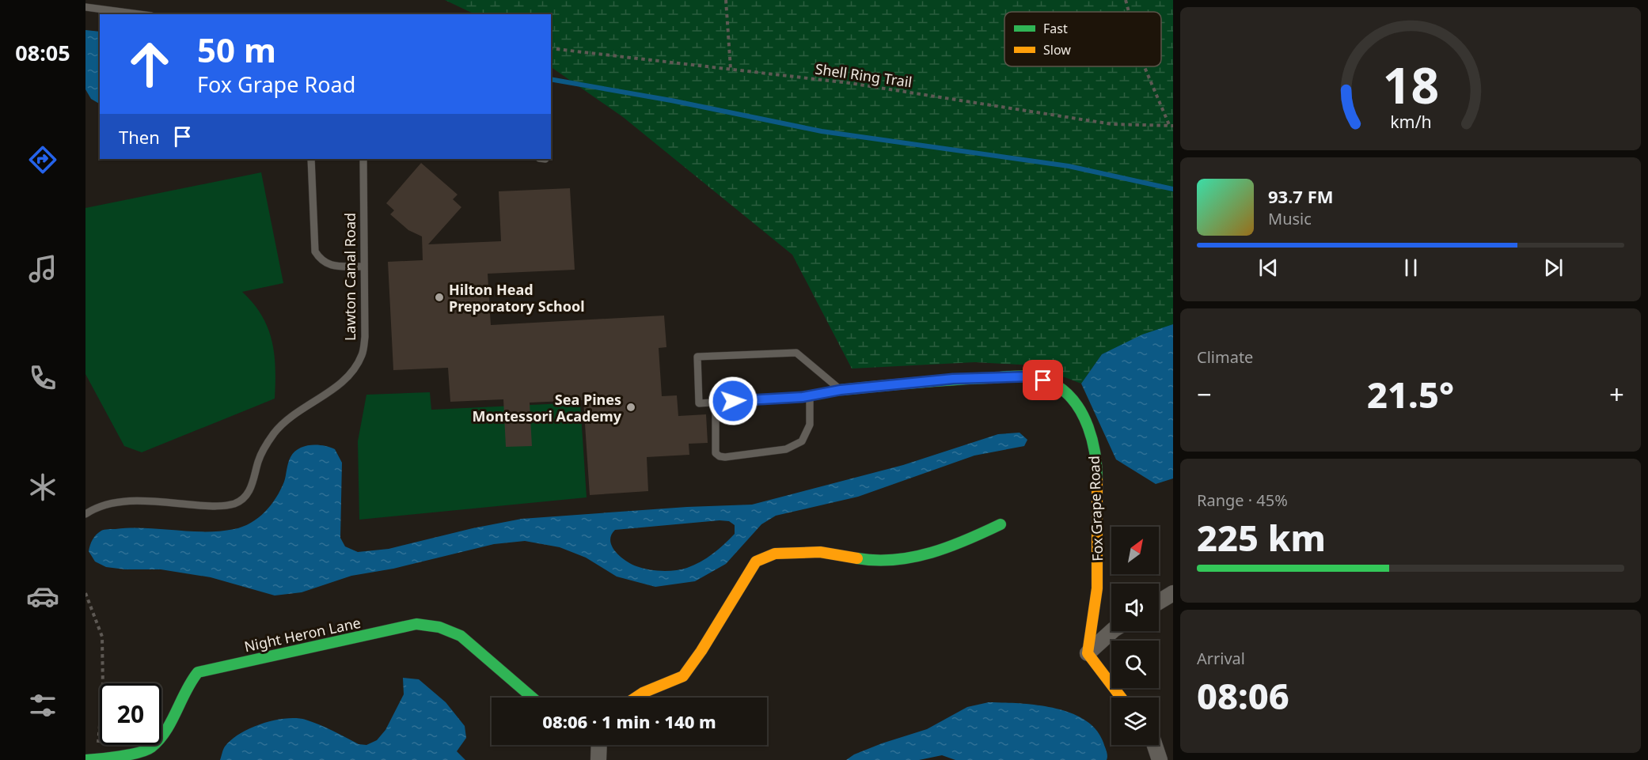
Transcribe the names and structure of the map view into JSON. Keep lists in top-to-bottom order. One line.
{"streets":{"street":["Fox Grape Road","Night Heron Lane"],"lane":["Lawton Canal Road"],"path":["Shell Ring Trail"]},"places":["Hilton Head Preporatory School","Sea Pines Montessori Academy"],"legend":["Fast","Slow"],"north":"top right","page":{"tabs":"08:05","turn":["50 m","Fox Grape Road"],"then":"Then","song":["93.7 FM","Music"],"tile":["Climate",["Range · 45%","225 km"],["Arrival","08:06"]],"heat":["−","21.5°","+"],"limit":"20","trip":"08:06 · 1 min · 140 m","gauge":["18","km/h"]}}
